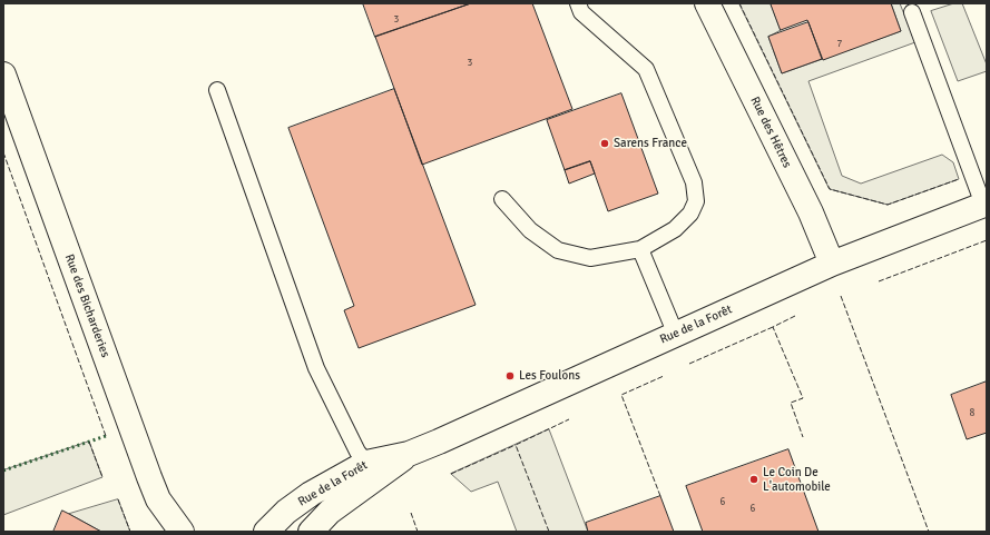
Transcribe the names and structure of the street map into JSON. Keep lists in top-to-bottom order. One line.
{"streets":{"street":["Rue des Hêtres","Rue des Bicharderies","Rue de la Forêt"]},"crossings":[["Rue des Hêtres","Rue de la Forêt"]],"places":["Sarens France","Les Foulons","Le Coin De L'automobile"],"house_numbers":["3","7","3","8","6","6"]}
